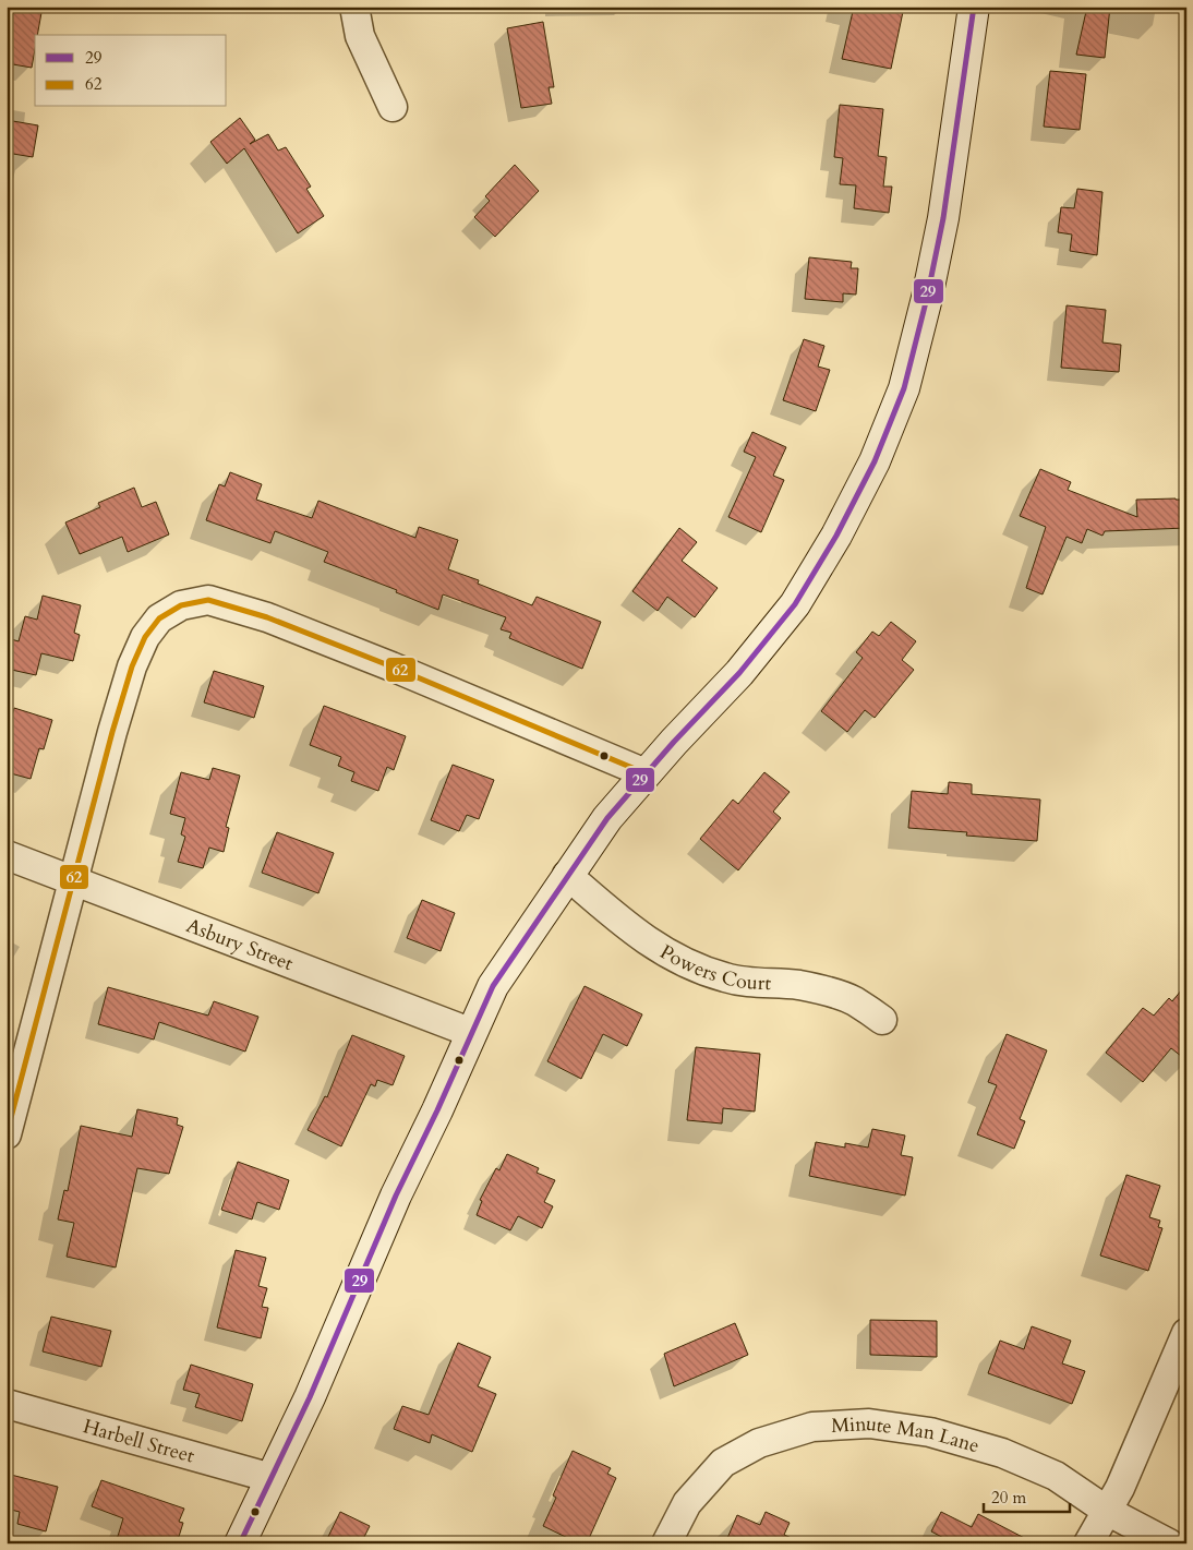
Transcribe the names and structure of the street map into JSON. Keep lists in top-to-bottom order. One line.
{"streets":{"street":["Asbury Street","Powers Court","Minute Man Lane","Harbell Street"]},"lines":["transit line 29","transit line 62"],"legend":["29","62"],"scale_bar":"20 m"}
